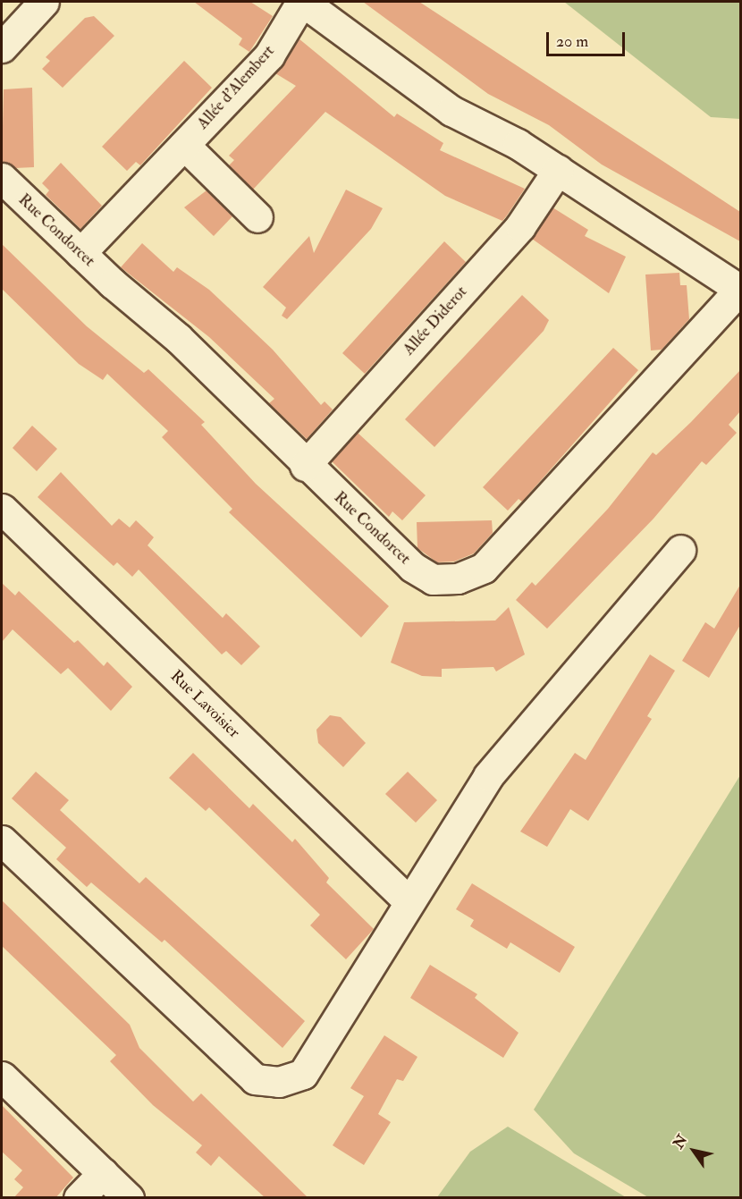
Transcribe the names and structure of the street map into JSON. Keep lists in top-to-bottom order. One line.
{"streets":{"street":["Allée d'Alembert","Rue Condorcet","Allée Diderot","Rue Lavoisier"]},"crossings":[["Allée d'Alembert","Rue Condorcet"],["Rue Condorcet","Allée Diderot"]],"scale_bar":"20 m","north":"top left"}
